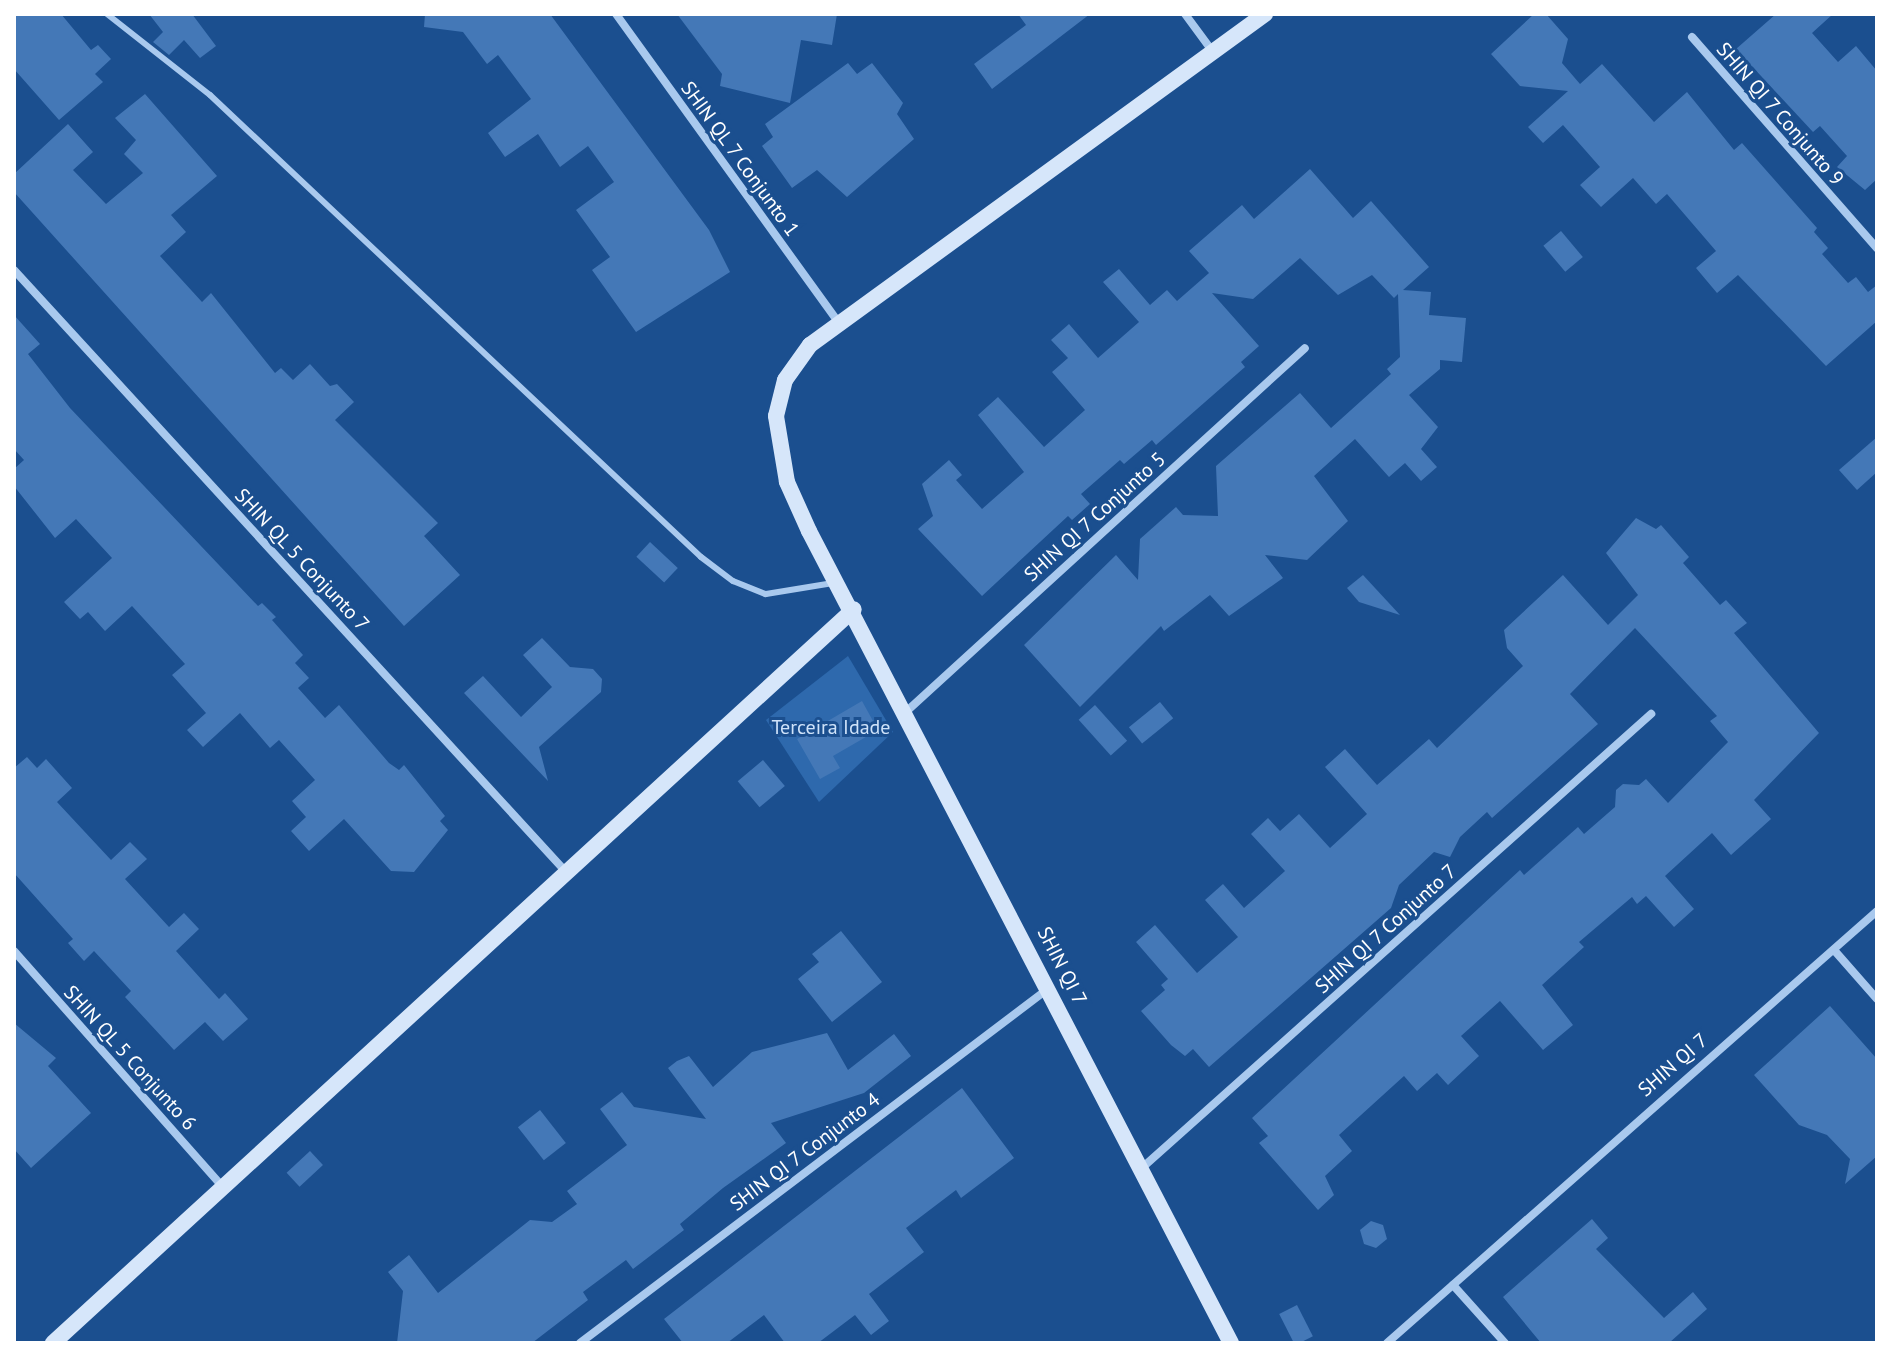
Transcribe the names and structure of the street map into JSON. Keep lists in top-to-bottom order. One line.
{"streets":{"street":["SHIN QI 7 Conjunto 9","SHIN QL 7 Conjunto 1","SHIN QI 7 Conjunto 5","SHIN QL 5 Conjunto 7","SHIN QI 7 Conjunto 7","SHIN QI 7","SHIN QL 5 Conjunto 6","SHIN QI 7 Conjunto 4"]},"crossings":[["SHIN QL 7 Conjunto 1","SHIN QI 7"],["SHIN QI 7 Conjunto 5","SHIN QI 7"],["SHIN QI 7 Conjunto 7","SHIN QI 7"],["SHIN QI 7","SHIN QI 7 Conjunto 4"]],"parks":["Terceira Idade"]}
